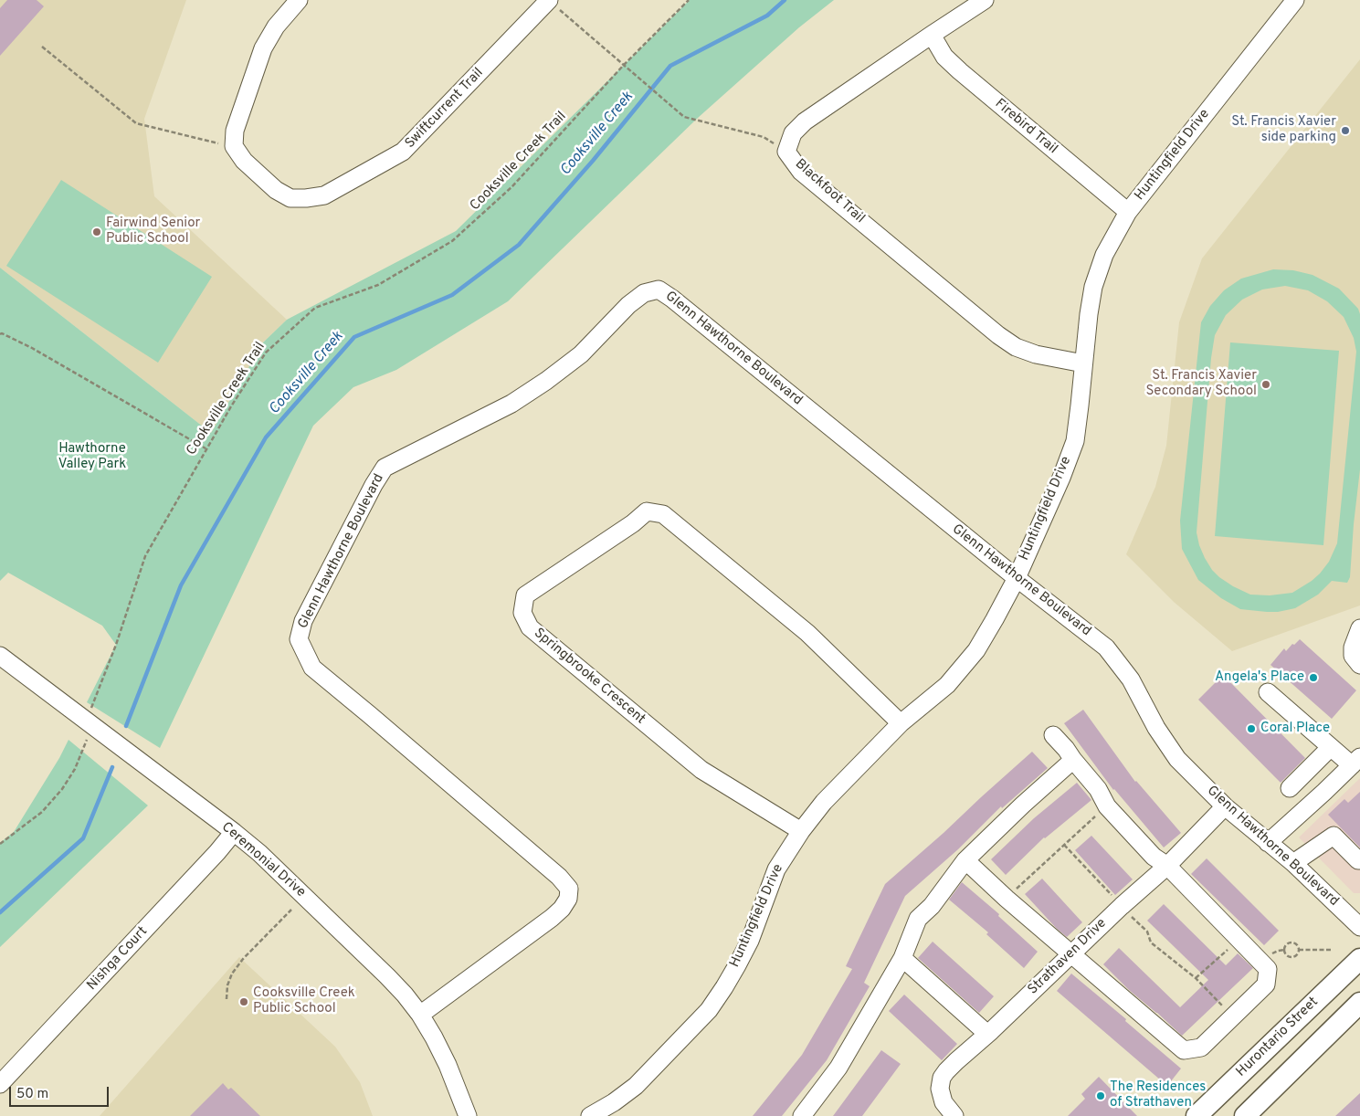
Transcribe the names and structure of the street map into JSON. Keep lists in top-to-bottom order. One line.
{"streets":{"main road":["Hurontario Street"],"street":["Swiftcurrent Trail","Firebird Trail","Huntingfield Drive","Blackfoot Trail","Glenn Hawthorne Boulevard","Springbrooke Crescent","Ceremonial Drive","Strathaven Drive","Nishga Court"],"path":["Cooksville Creek Trail"]},"crossings":[["Firebird Trail","Huntingfield Drive"],["Firebird Trail","Blackfoot Trail"],["Huntingfield Drive","Blackfoot Trail"],["Huntingfield Drive","Glenn Hawthorne Boulevard"],["Huntingfield Drive","Springbrooke Crescent"],["Cooksville Creek Trail","Ceremonial Drive"],["Glenn Hawthorne Boulevard","Ceremonial Drive"],["Glenn Hawthorne Boulevard","Strathaven Drive"],["Ceremonial Drive","Nishga Court"]],"water":["Cooksville Creek"],"parks":["Hawthorne Valley Park"],"places":["St. Francis Xavier side parking","Fairwind Senior Public School","St. Francis Xavier Secondary School","Angela's Place","Coral Place","Cooksville Creek Public School","The Residences of Strathaven"],"scale_bar":"50 m"}
